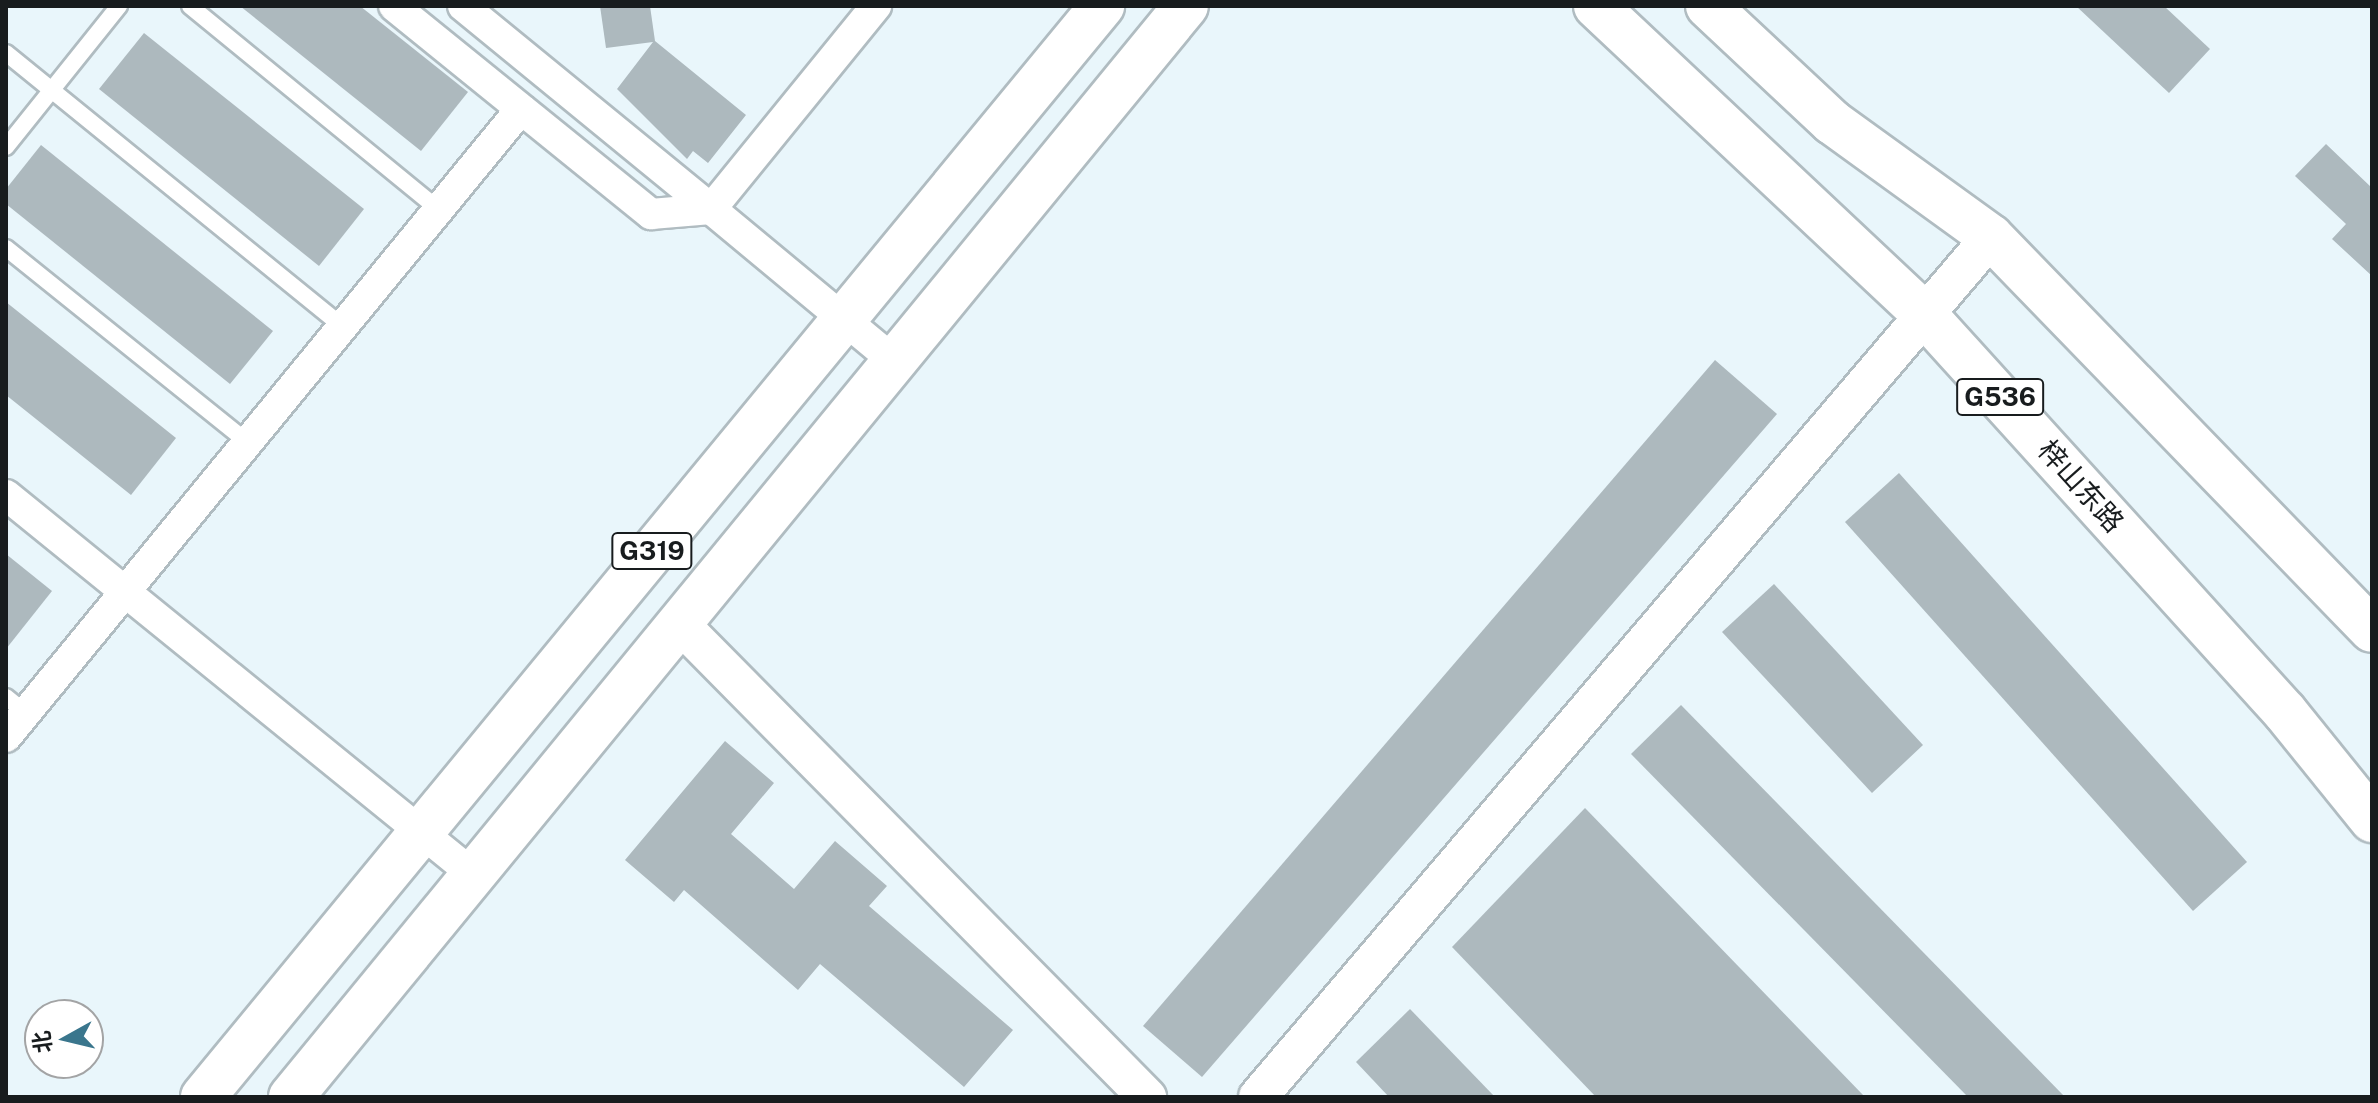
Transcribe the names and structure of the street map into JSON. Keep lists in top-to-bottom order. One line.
{"streets":{"main road":["G536","梓山东路","G319"]},"north":"left"}
